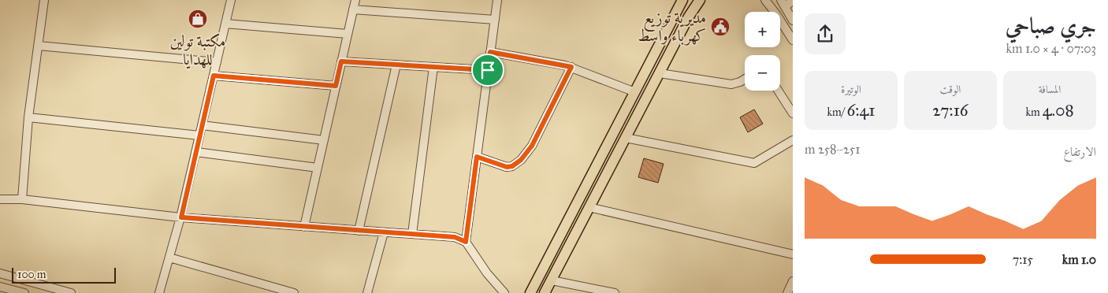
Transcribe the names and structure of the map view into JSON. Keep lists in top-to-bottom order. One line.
{"places":{"shop":["مكتبة تولين للهدايا"],"public building":["مديرية توزيع كهرباء واسط"]},"scale_bar":"100 m","page":{"heading":["جري صباحي","07:03 · 4 × 1.0 km"],"map_buttons":["+","−"],"stats":[["المسافة","4.08 km"],["الوقت","27:16"],["الوتيرة","6:41 /km"]],"chart":["الارتفاع","251–258 m"],"list":[{"name":"1.0 km","note":"7:15"}],"scale":"100 m"}}
